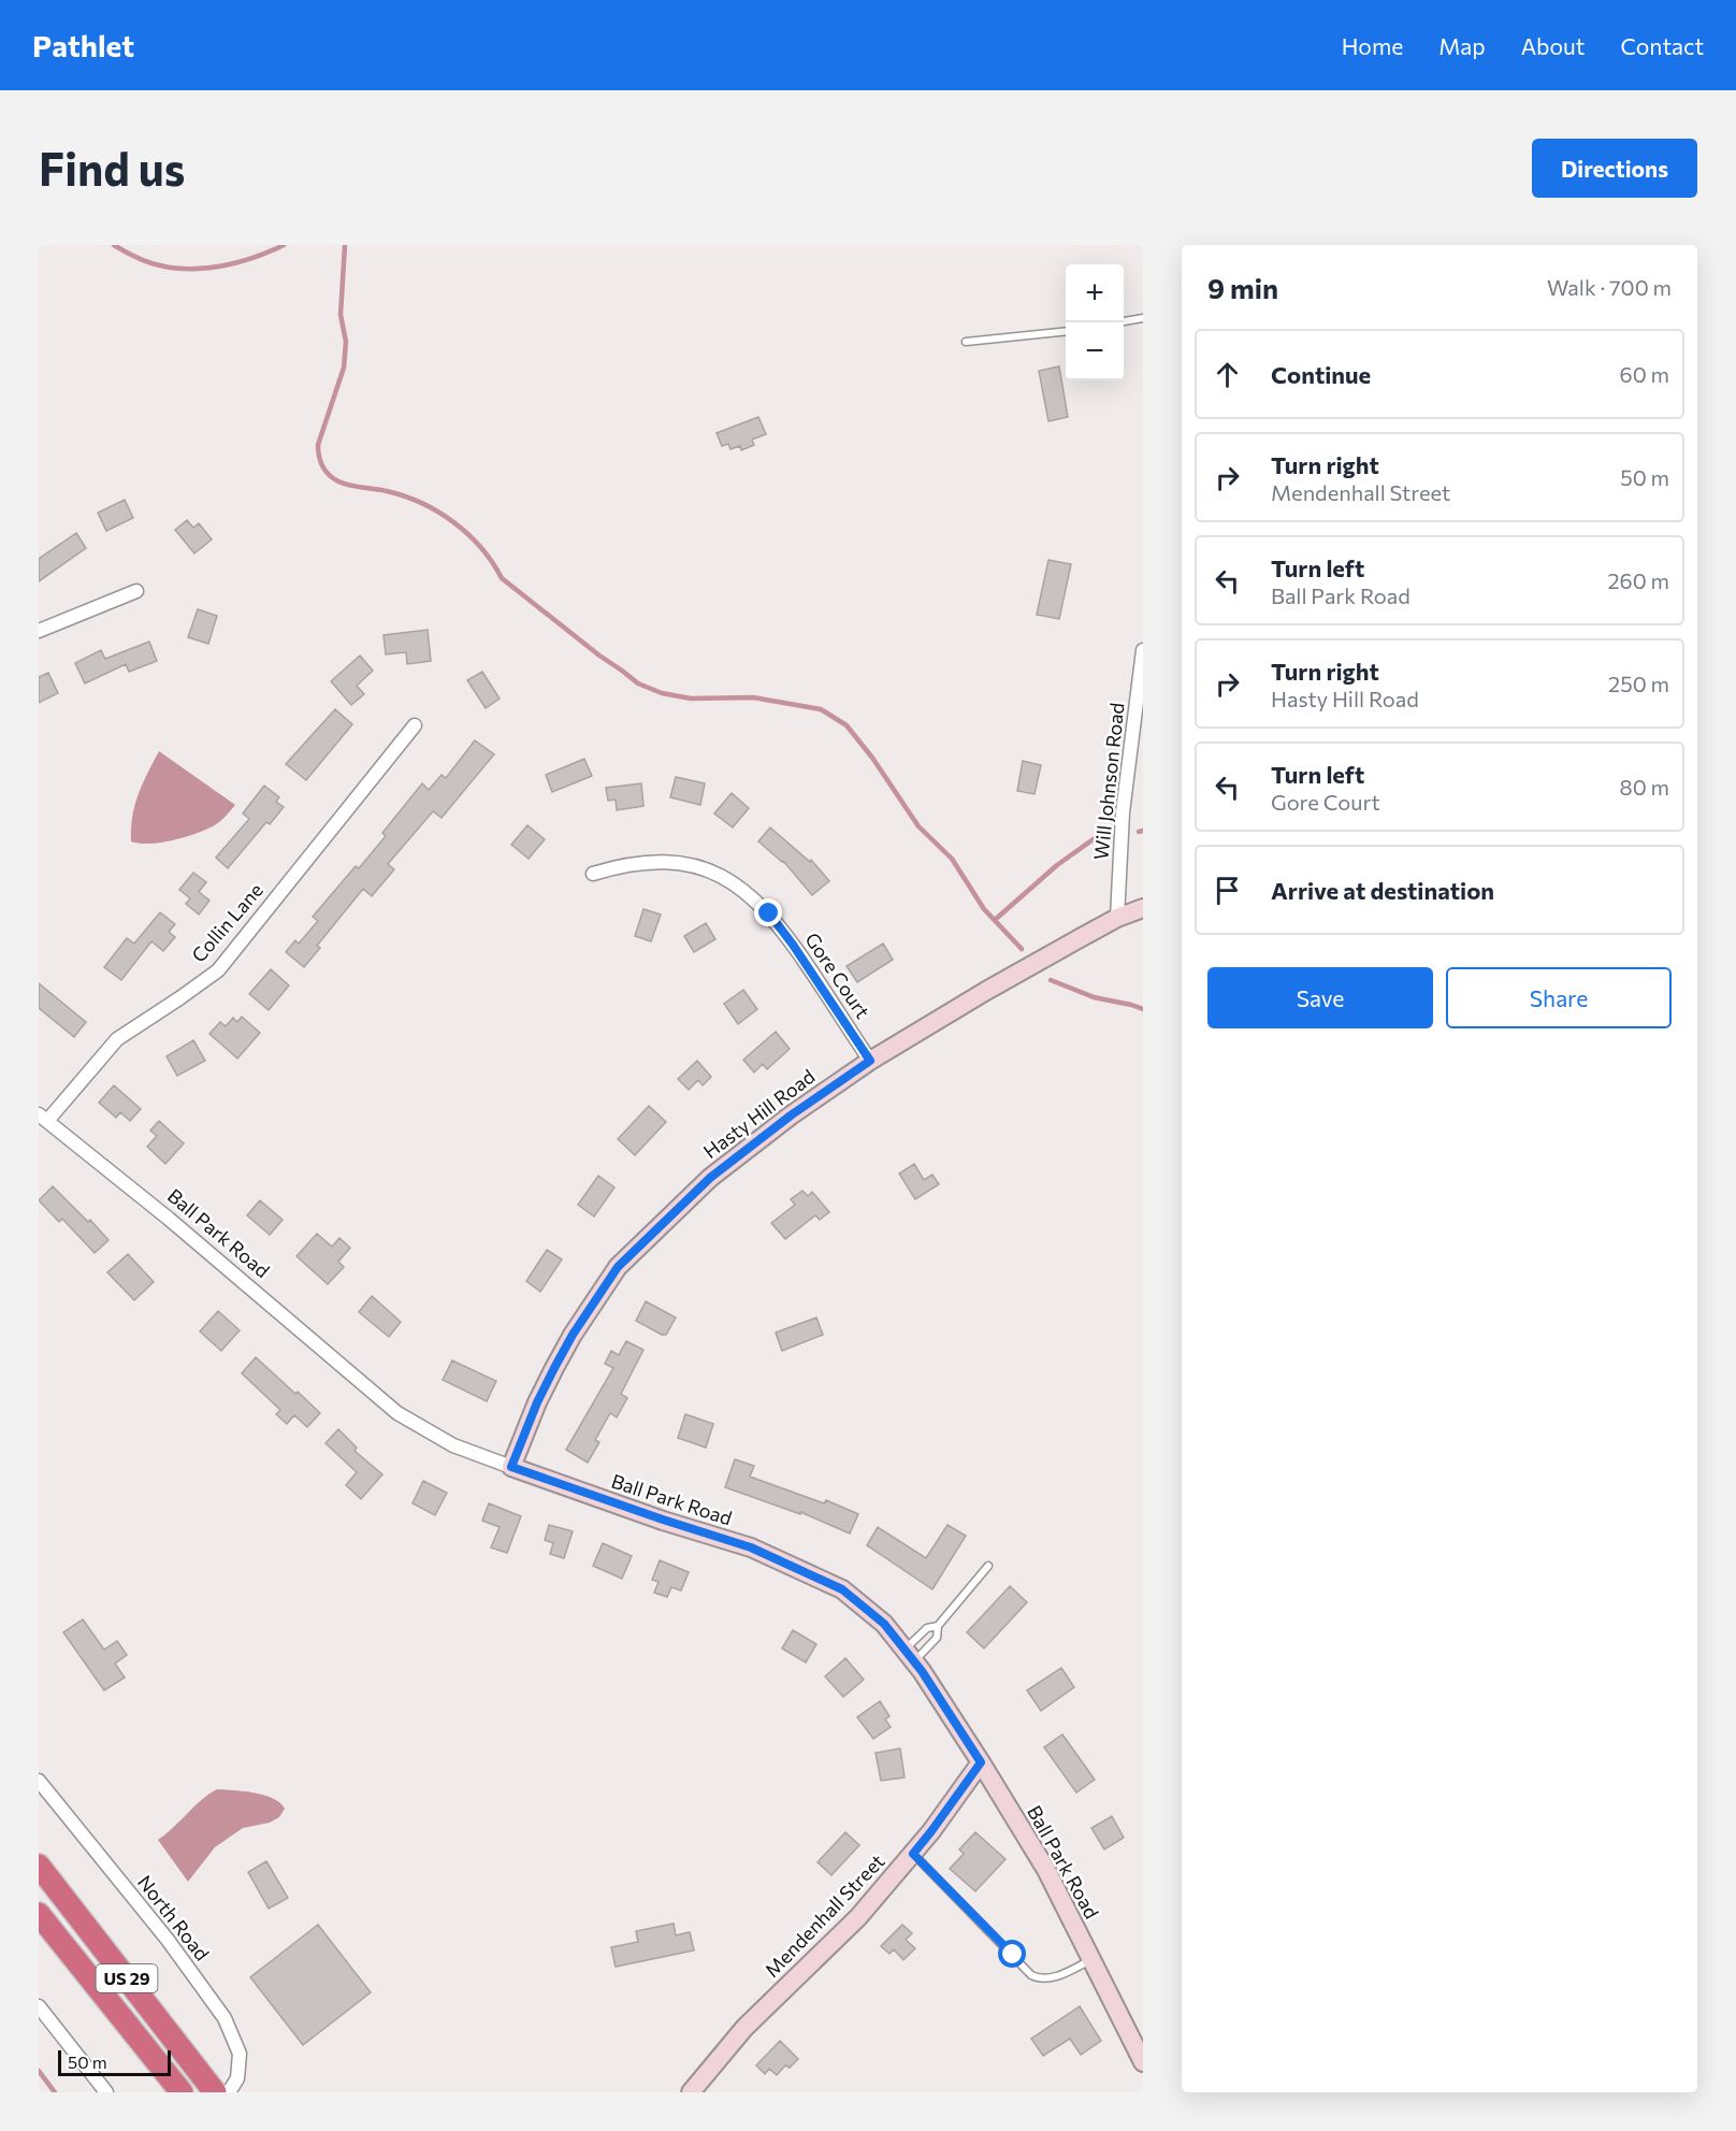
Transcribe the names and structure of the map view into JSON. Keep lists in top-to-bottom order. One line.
{"streets":{"highway":["US 29"],"street":["Will Johnson Road","Collin Lane","Gore Court","Hasty Hill Road","Ball Park Road","Mendenhall Street","North Road"]},"crossings":[["Will Johnson Road","Hasty Hill Road"],["Collin Lane","Ball Park Road"],["Gore Court","Hasty Hill Road"],["Hasty Hill Road","Ball Park Road"],["Ball Park Road","Mendenhall Street"]],"scale_bar":"50 m","page":{"header":"Pathlet","nav":["Home","Map","About","Contact"],"buttons":["Directions",["Save","Share"]],"title":"Find us","heading":["9 min","Walk · 700 m"],"map_buttons":["+","−"],"list":[["Continue","60 m"],["Turn right","Mendenhall Street","50 m"],["Turn left","Ball Park Road","260 m"],["Turn right","Hasty Hill Road","250 m"],["Turn left","Gore Court","80 m"],"Arrive at destination"],"scale":"50 m"}}
